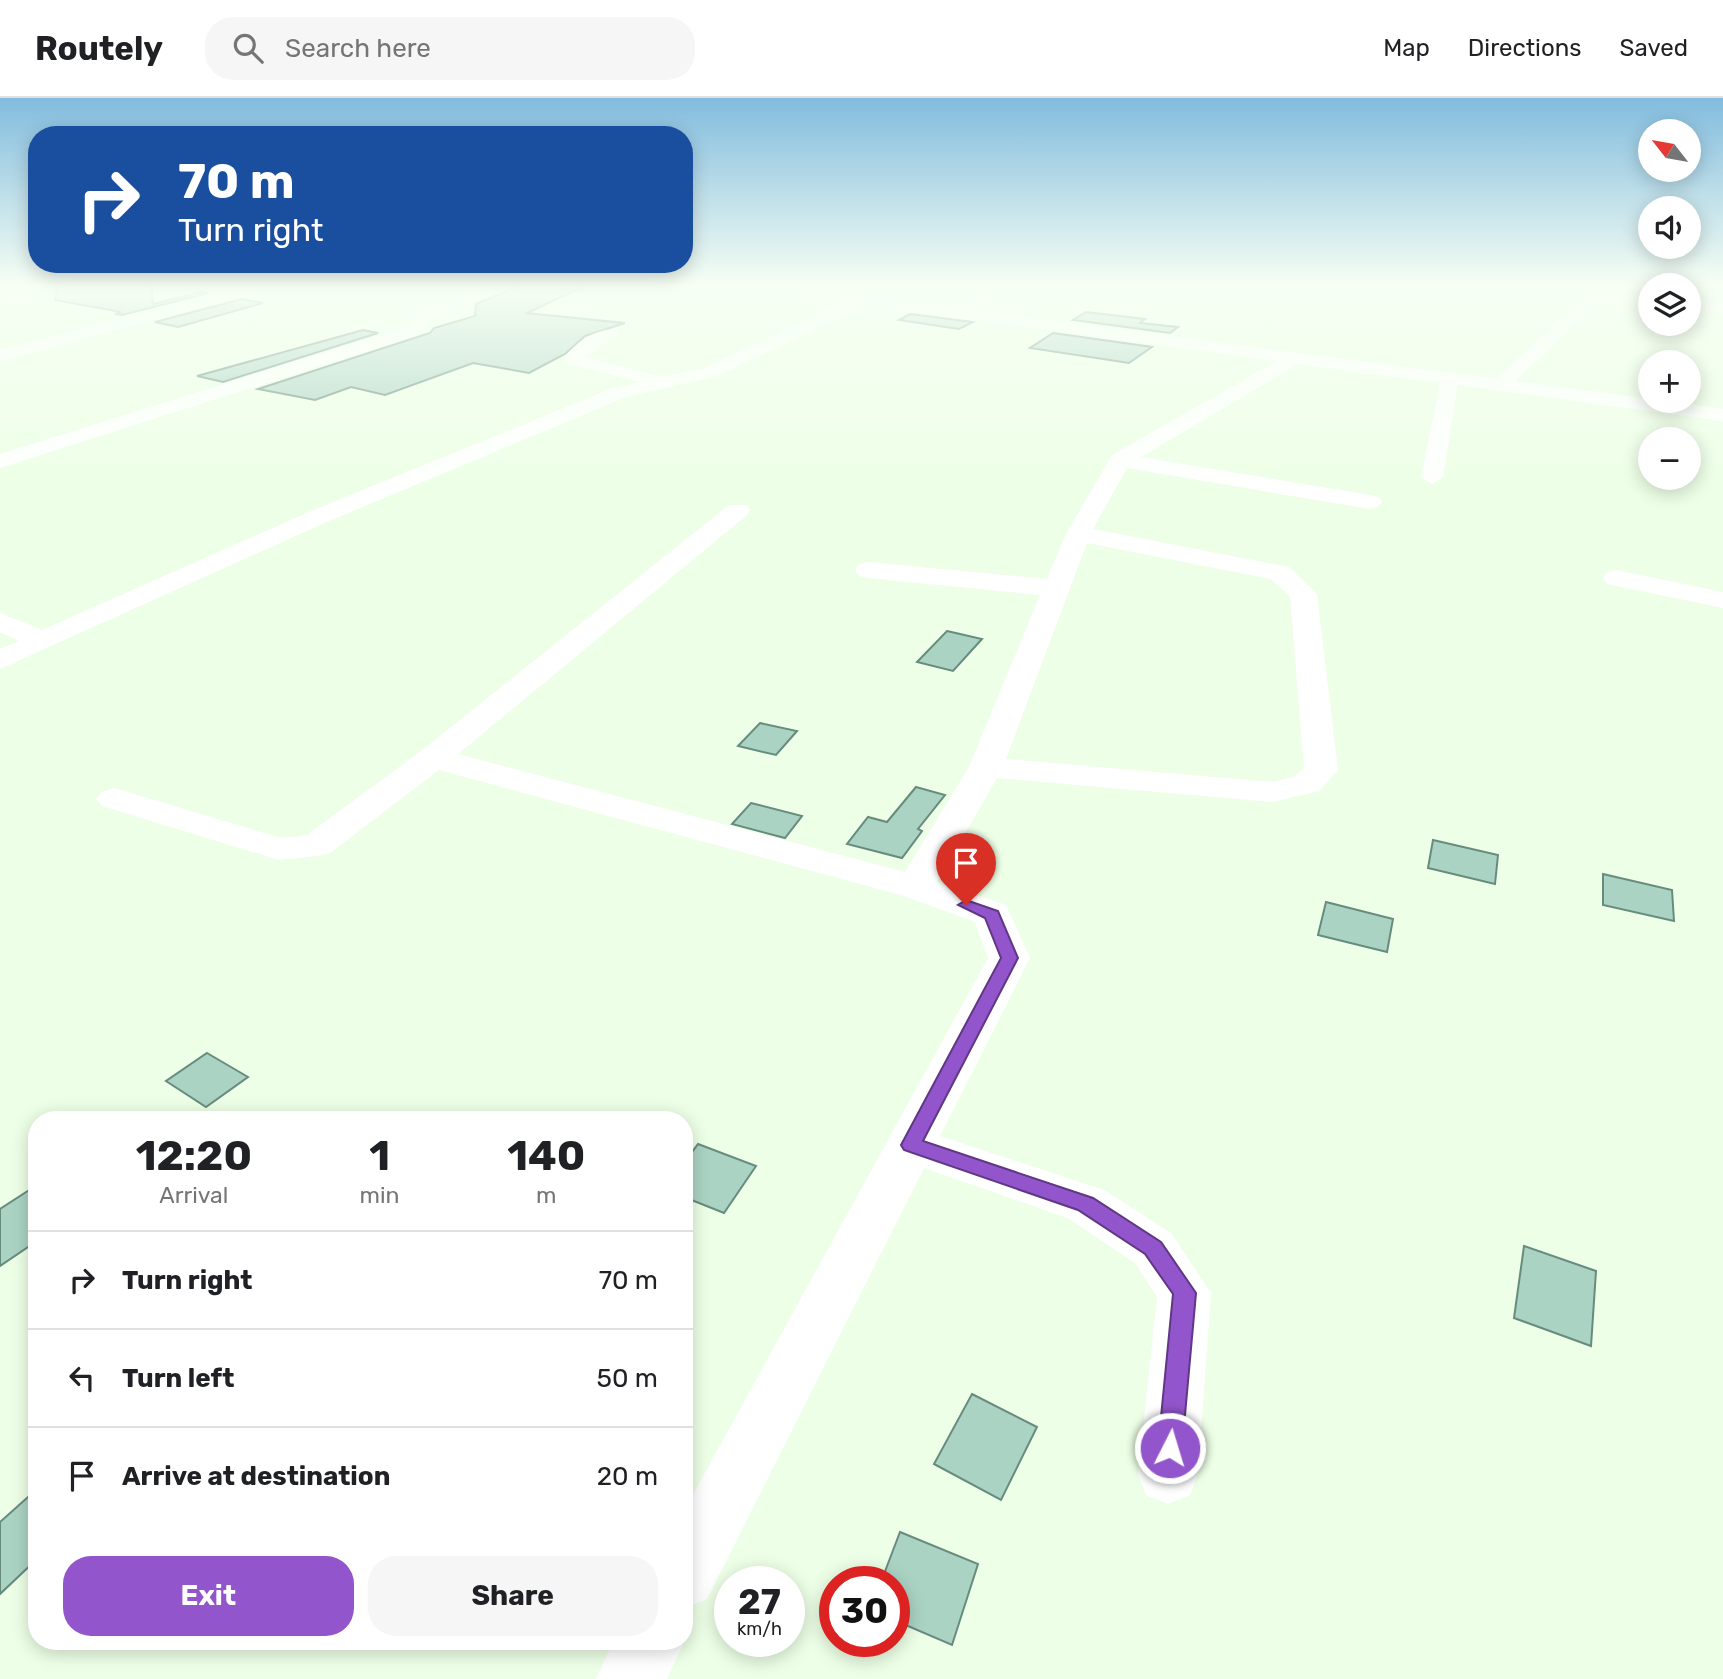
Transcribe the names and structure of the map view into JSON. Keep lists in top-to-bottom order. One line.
{"north":"top left","page":{"header":"Routely","search":"Search here","nav":["Map","Directions","Saved"],"map_buttons":["+","−"],"turn":["70 m","Turn right"],"eta":["12:20","Arrival","1","min","140","m"],"list":[{"name":"Turn right","value":"70 m"},{"name":"Turn left","value":"50 m"},{"name":"Arrive at destination","value":"20 m"}],"buttons":["Exit","Share"],"speed":"27 km/h","limit":"30"}}
